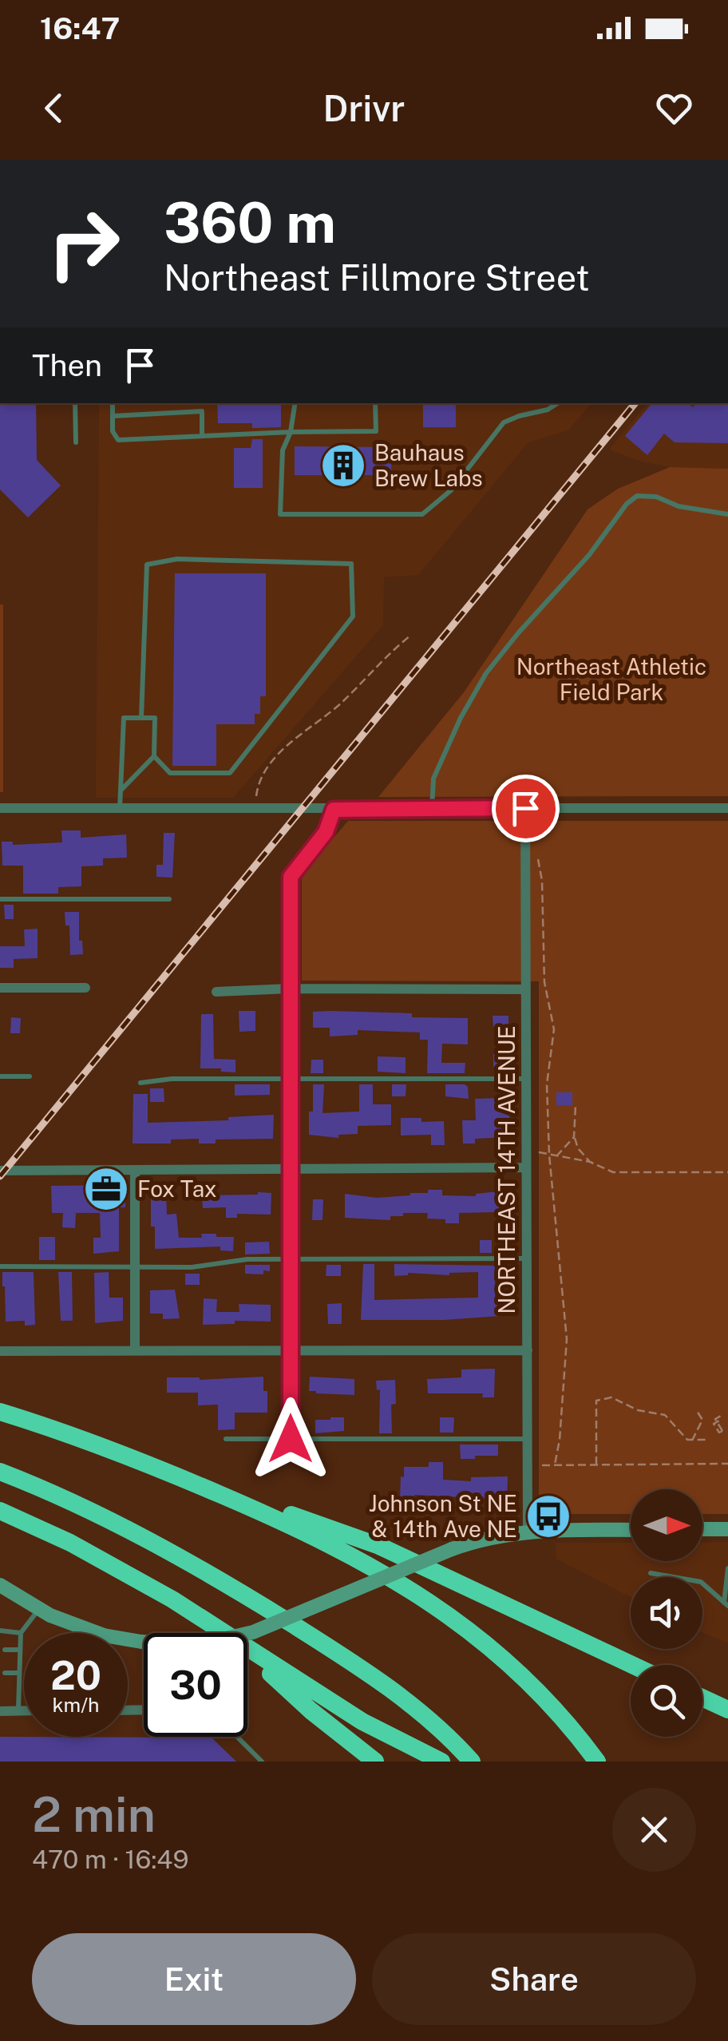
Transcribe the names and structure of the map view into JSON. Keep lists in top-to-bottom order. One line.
{"streets":{"street":["NORTHEAST 14TH AVENUE"]},"parks":["Northeast Athletic Field Park"],"places":{"building":["Bauhaus Brew Labs"],"office":["Fox Tax"],"bus stop":["Johnson St NE & 14th Ave NE"]},"north":"right","page":{"status":"16:47","header":"Drivr","turn":["360 m","Northeast Fillmore Street"],"then":"Then","speed":"20 km/h","limit":"30","heading":["2 min","470 m · 16:49"],"buttons":["Exit","Share"]}}
